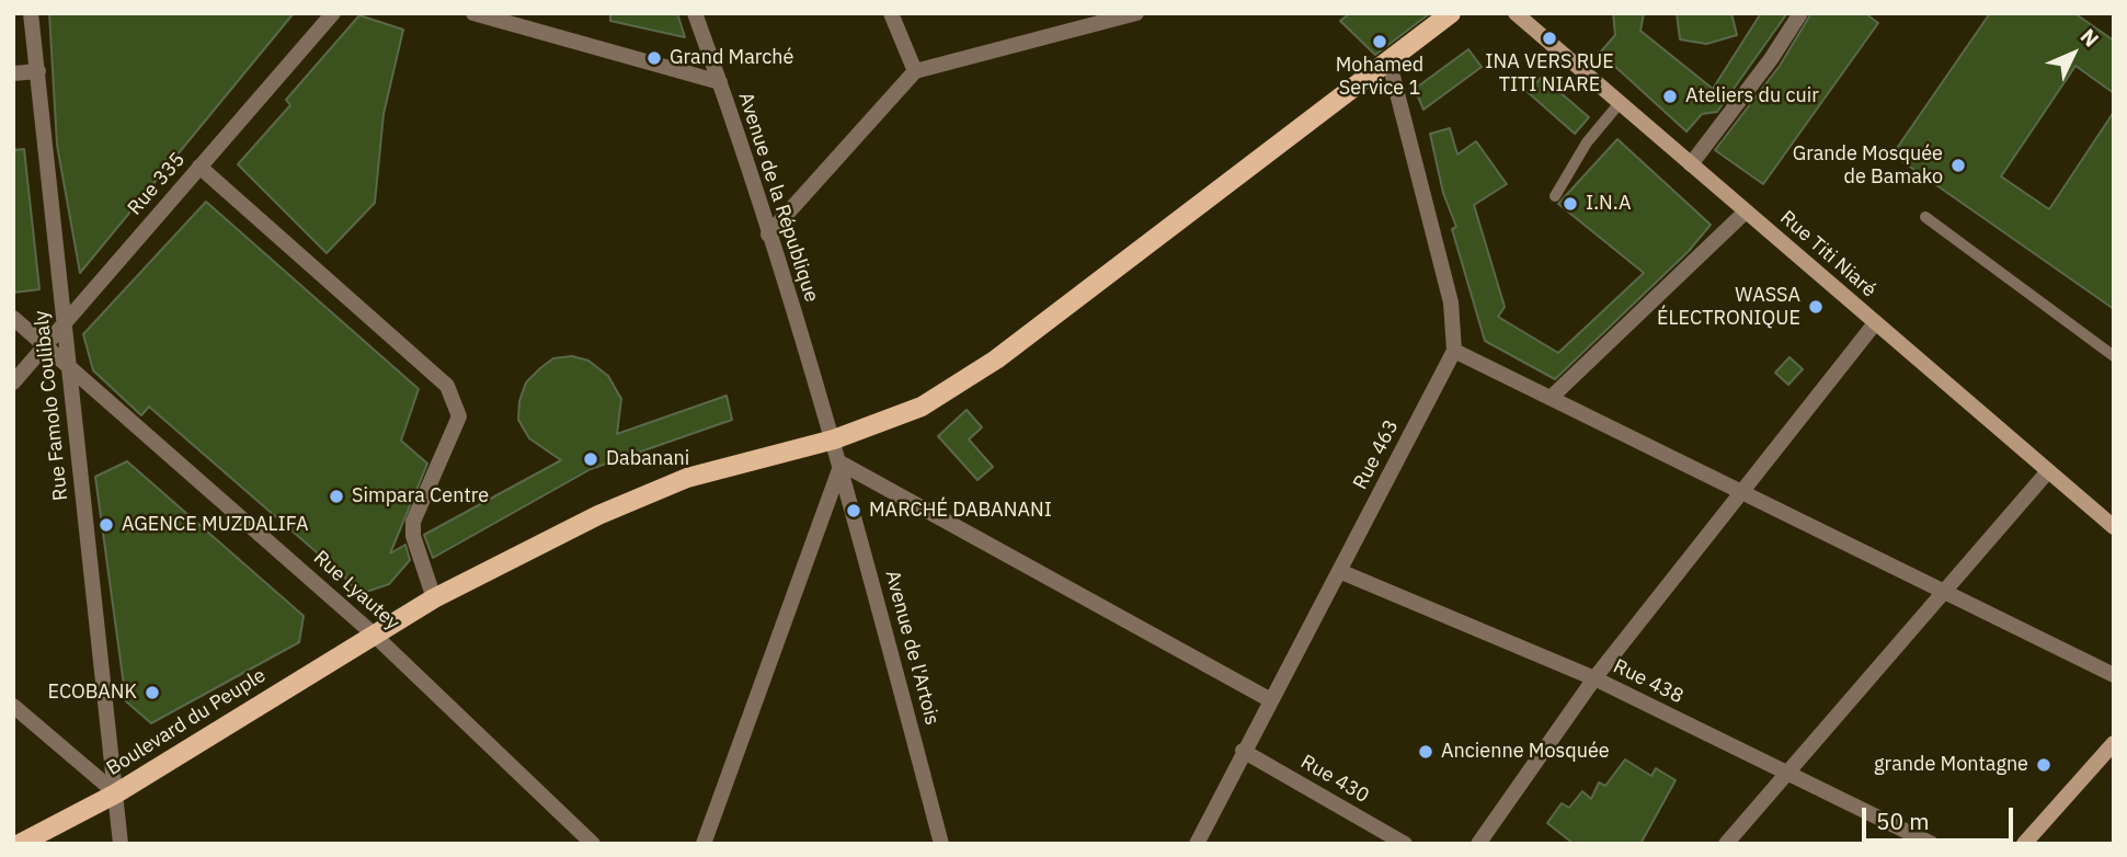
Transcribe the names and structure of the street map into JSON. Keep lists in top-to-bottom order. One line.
{"streets":{"main road":["Rue Titi Niaré","Boulevard du Peuple"],"street":["Rue 335","Avenue de la République","Rue Famolo Coulibaly","Rue 463","Rue Lyautey","Avenue de l'Artois","Rue 438","Rue 430"]},"crossings":[["Rue 335","Rue Famolo Coulibaly"],["Rue 335","Rue Lyautey"],["Avenue de la République","Avenue de l'Artois"],["Avenue de la République","Boulevard du Peuple"],["Rue Famolo Coulibaly","Rue Lyautey"],["Rue Famolo Coulibaly","Boulevard du Peuple"],["Rue 463","Rue 438"],["Rue 463","Rue 430"],["Rue Lyautey","Boulevard du Peuple"],["Avenue de l'Artois","Boulevard du Peuple"]],"places":["INA VERS RUE TITI NIARE","Mohamed Service 1","Grand Marché","Ateliers du cuir","Grande Mosquée de Bamako","I.N.A","WASSA ÉLECTRONIQUE","Dabanani","Simpara Centre","MARCHÉ DABANANI","AGENCE MUZDALIFA","ECOBANK","Ancienne Mosquée","grande Montagne"],"scale_bar":"50 m","north":"top right"}
